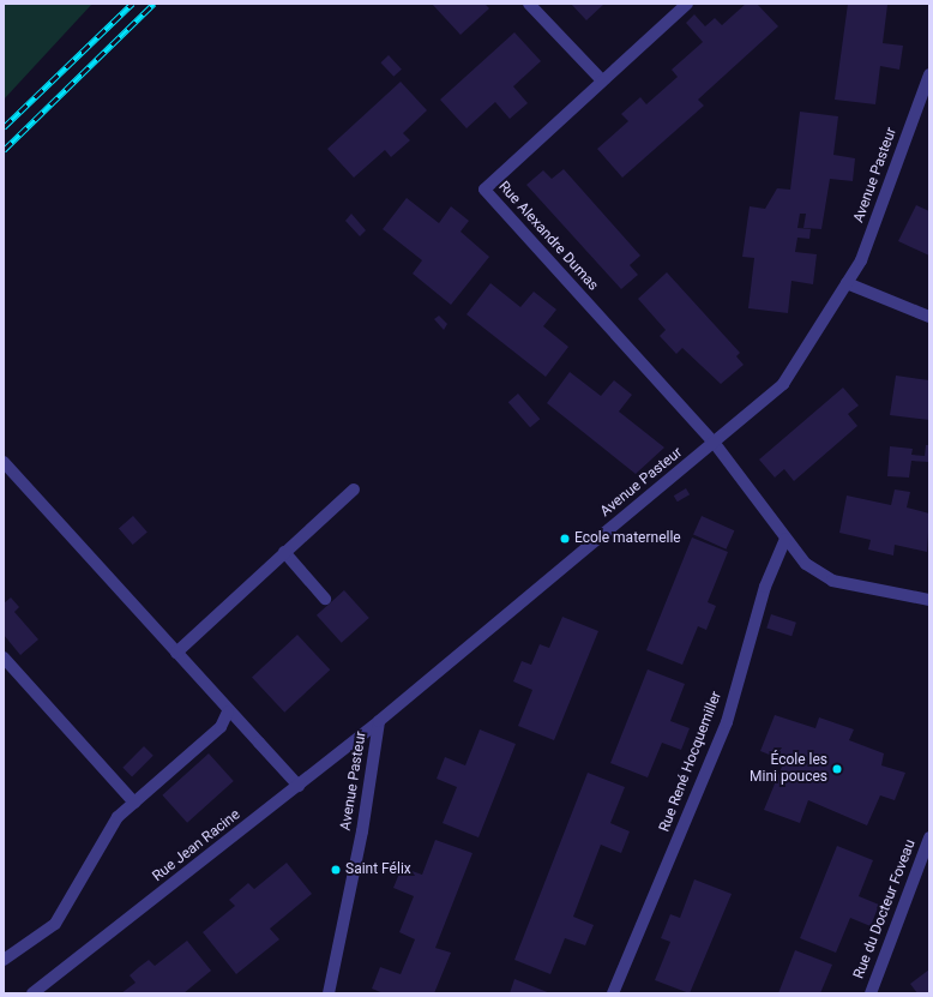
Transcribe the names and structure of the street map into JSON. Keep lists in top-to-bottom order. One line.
{"streets":{"street":["Avenue Pasteur","Rue Alexandre Dumas","Rue René Hocquemiller","Rue Jean Racine","Rue du Docteur Foveau"]},"crossings":[["Avenue Pasteur","Rue Alexandre Dumas"],["Avenue Pasteur","Rue Jean Racine"]],"places":["Ecole maternelle","École les Mini pouces","Saint Félix"]}
